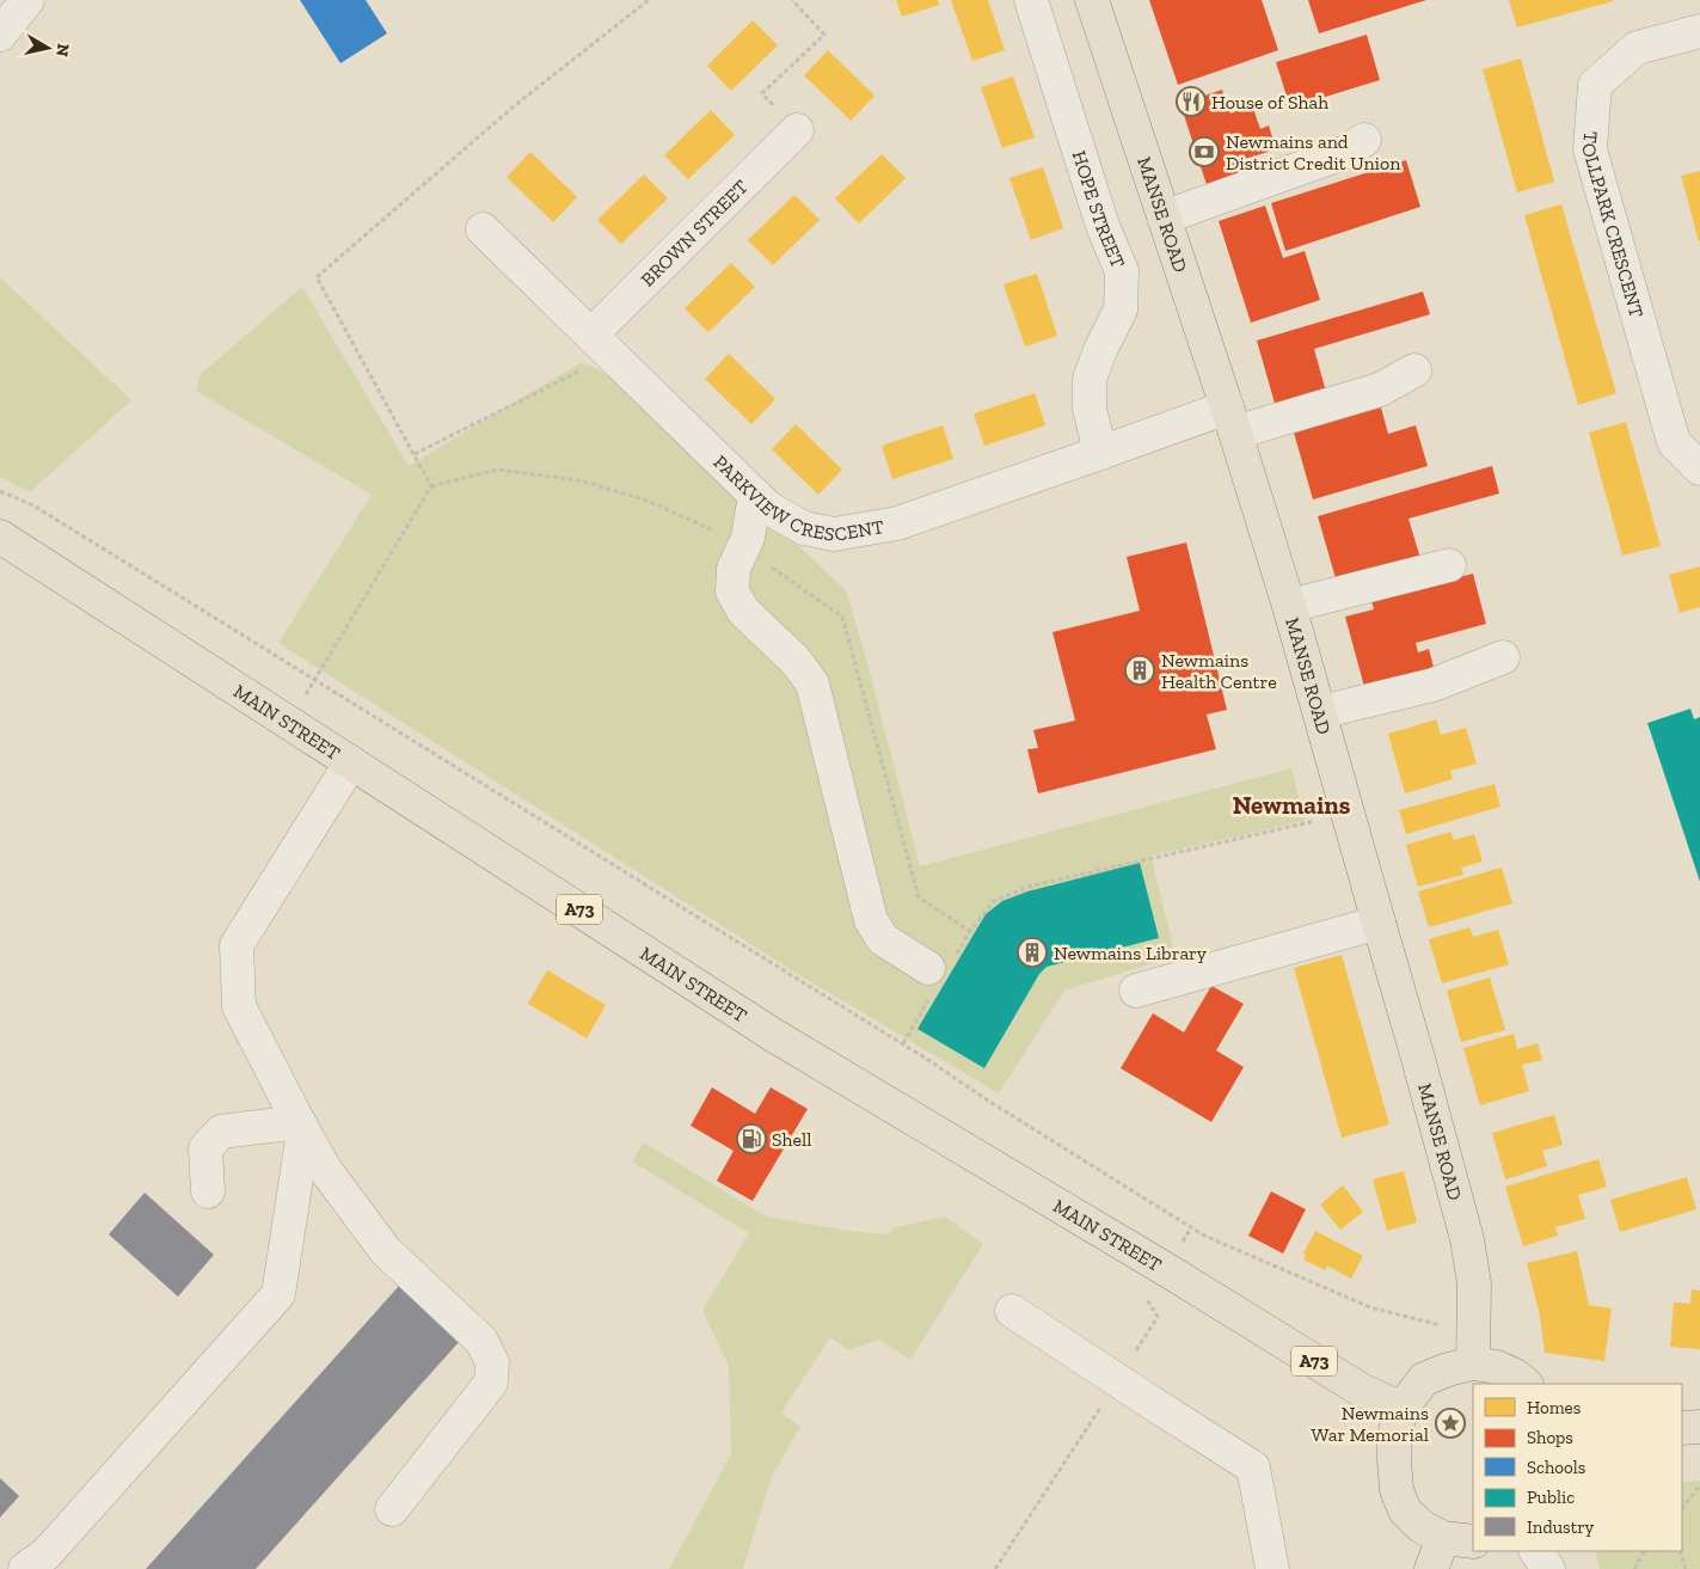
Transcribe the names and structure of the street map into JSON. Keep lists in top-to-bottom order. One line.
{"streets":{"main road":["MANSE ROAD","MAIN STREET","A73"],"street":["HOPE STREET","TOLLPARK CRESCENT","BROWN STREET","PARKVIEW CRESCENT"]},"crossings":[["HOPE STREET","PARKVIEW CRESCENT"],["MANSE ROAD","PARKVIEW CRESCENT"],["BROWN STREET","PARKVIEW CRESCENT"]],"districts":["Newmains"],"places":{"restaurant":["House of Shah"],"bank":["Newmains and District Credit Union"],"building":["Newmains Health Centre","Newmains Library"],"fuel station":["Shell"],"place":["Newmains War Memorial"]},"legend":["Homes","Shops","Schools","Public","Industry"],"north":"right"}
